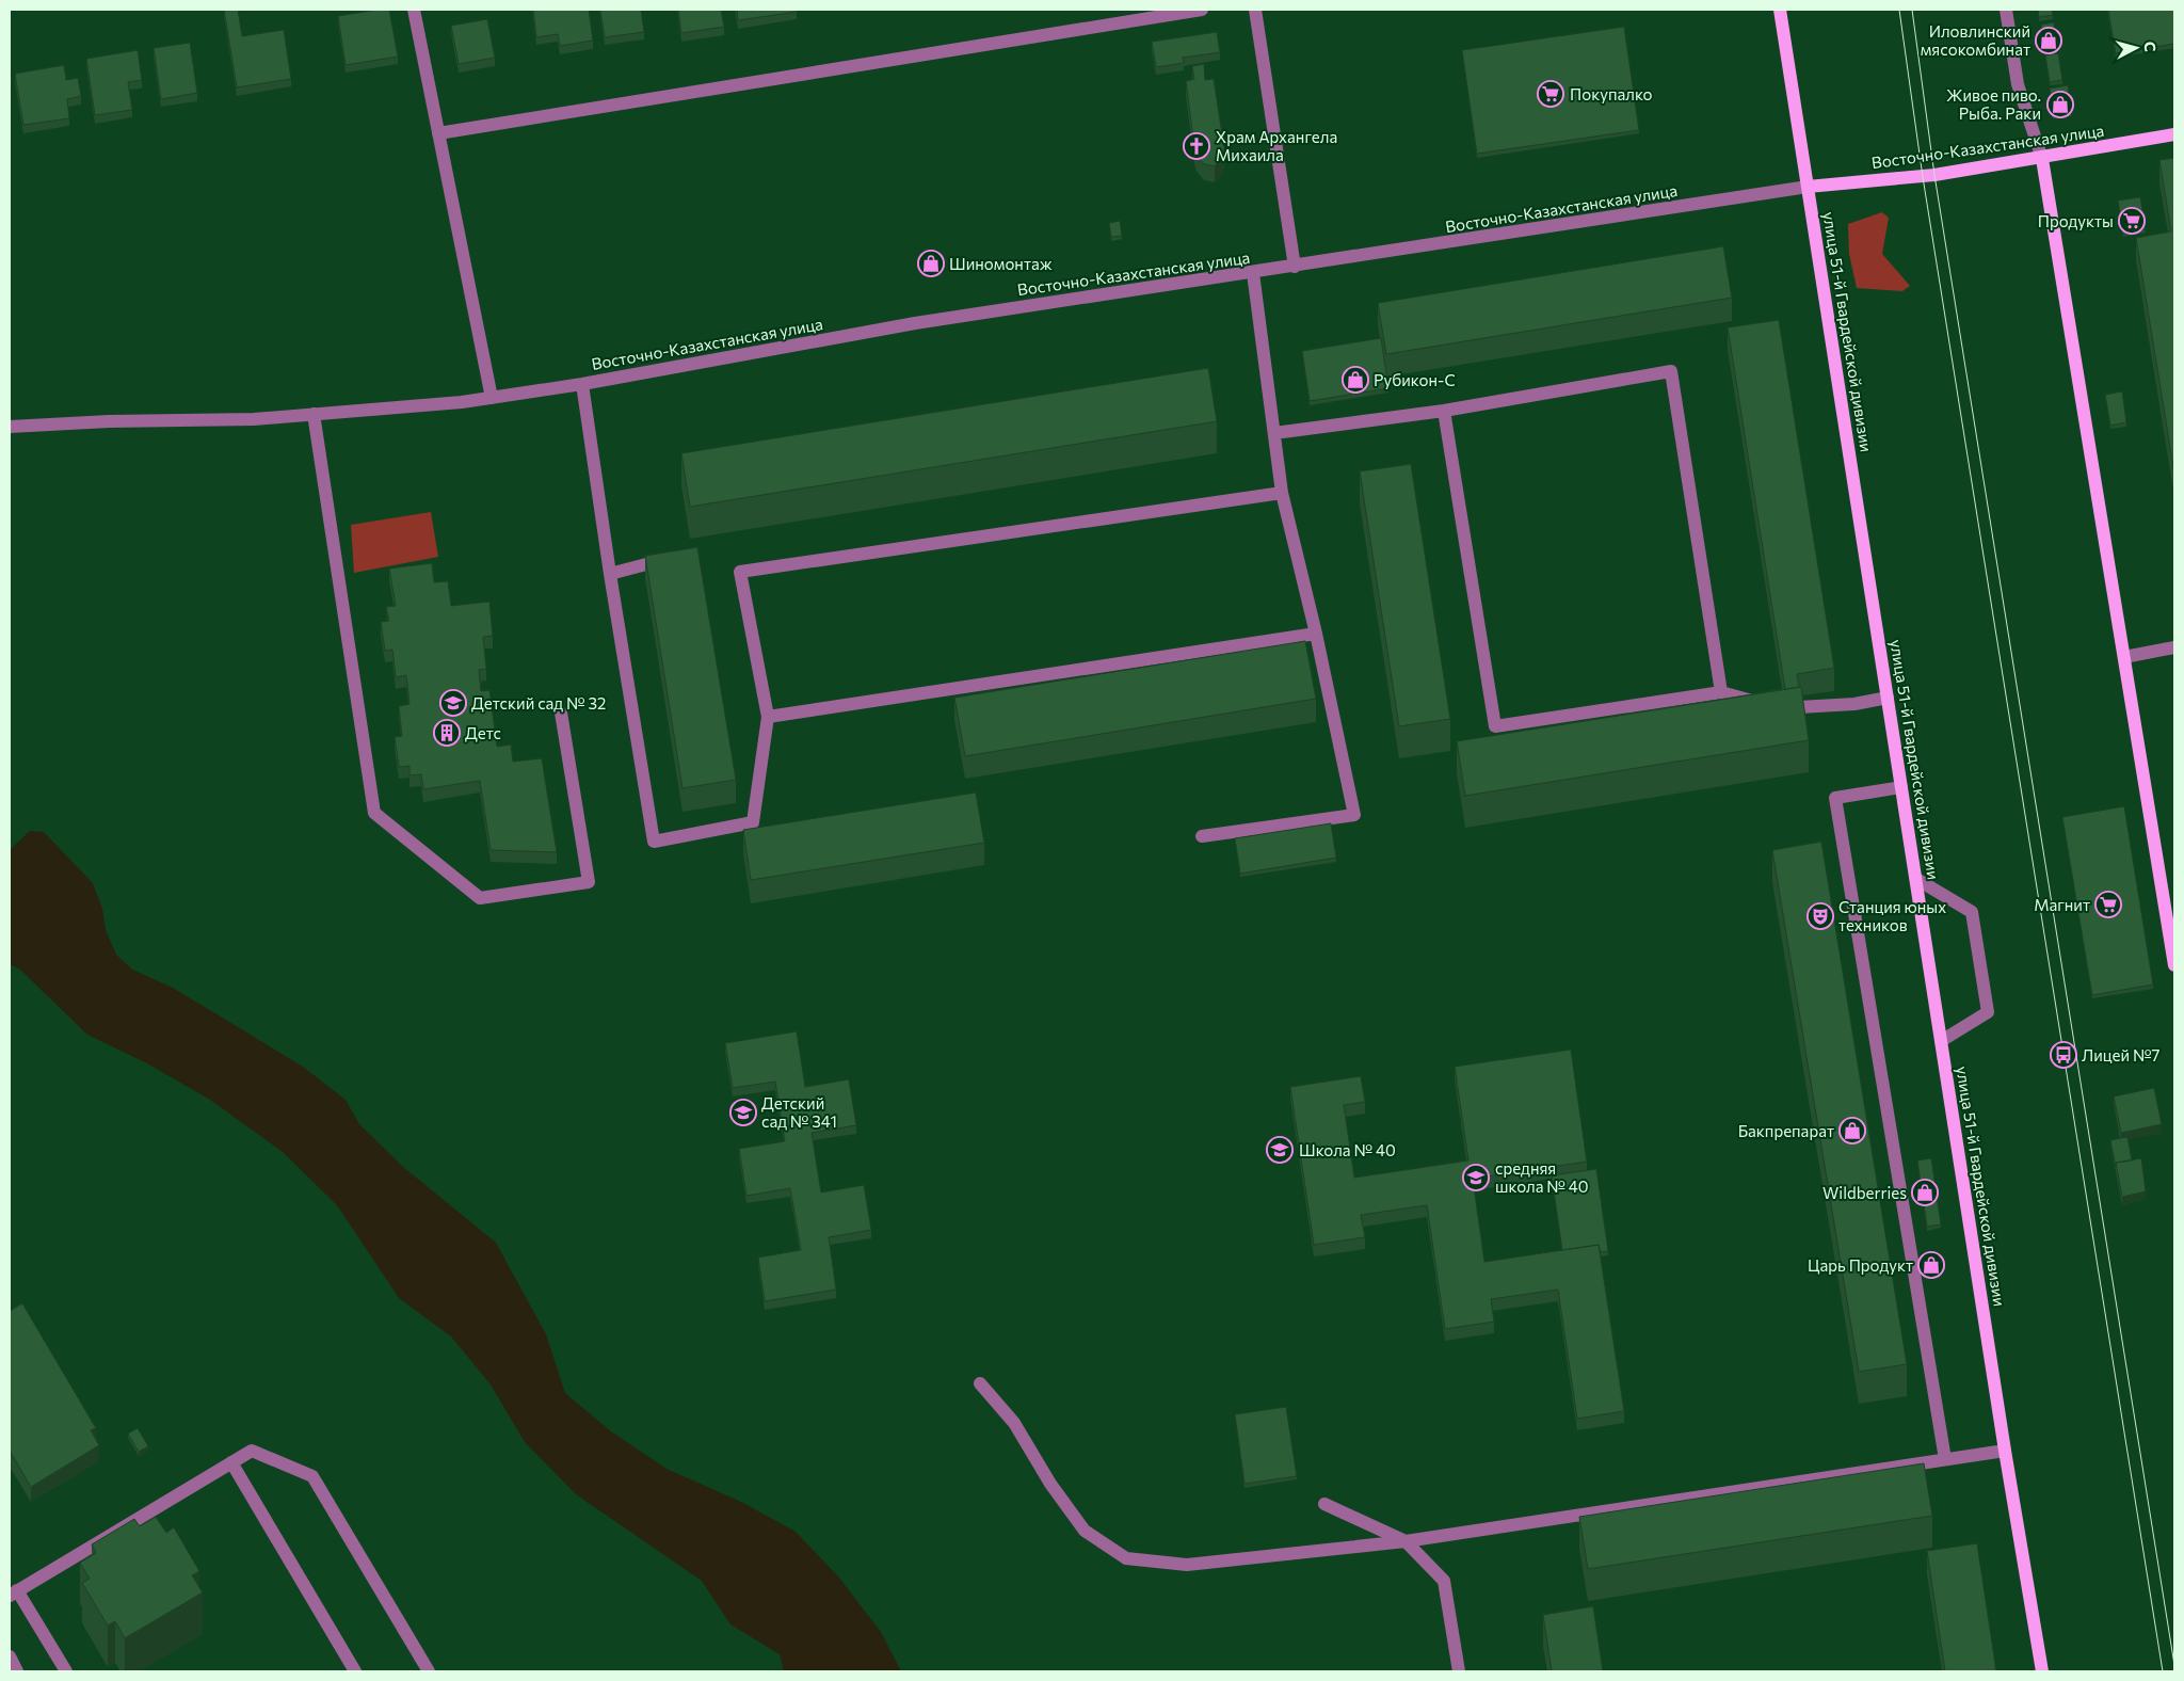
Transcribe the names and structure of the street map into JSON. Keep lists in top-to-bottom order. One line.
{"streets":{"main road":["Восточно-Казахстанская улица","улица 51-й Гвардейской дивизии"]},"crossings":[["Восточно-Казахстанская улица","улица 51-й Гвардейской дивизии"]],"places":{"shop":["Иловлинский мясокомбинат","Живое пиво. Рыба. Раки","Шиномонтаж","Рубикон-С","Бакпрепарат","Wildberries","Царь Продукт"],"supermarket":["Покупалко","Продукты","Магнит"],"church":["Храм Архангела Михаила"],"school or university":["Детский сад № 32","Детский сад № 341","Школа № 40","средняя школа № 40"],"building":["Детс"],"theatre":["Станция юных техников"],"bus stop":["Лицей №7"]},"north":"right"}
